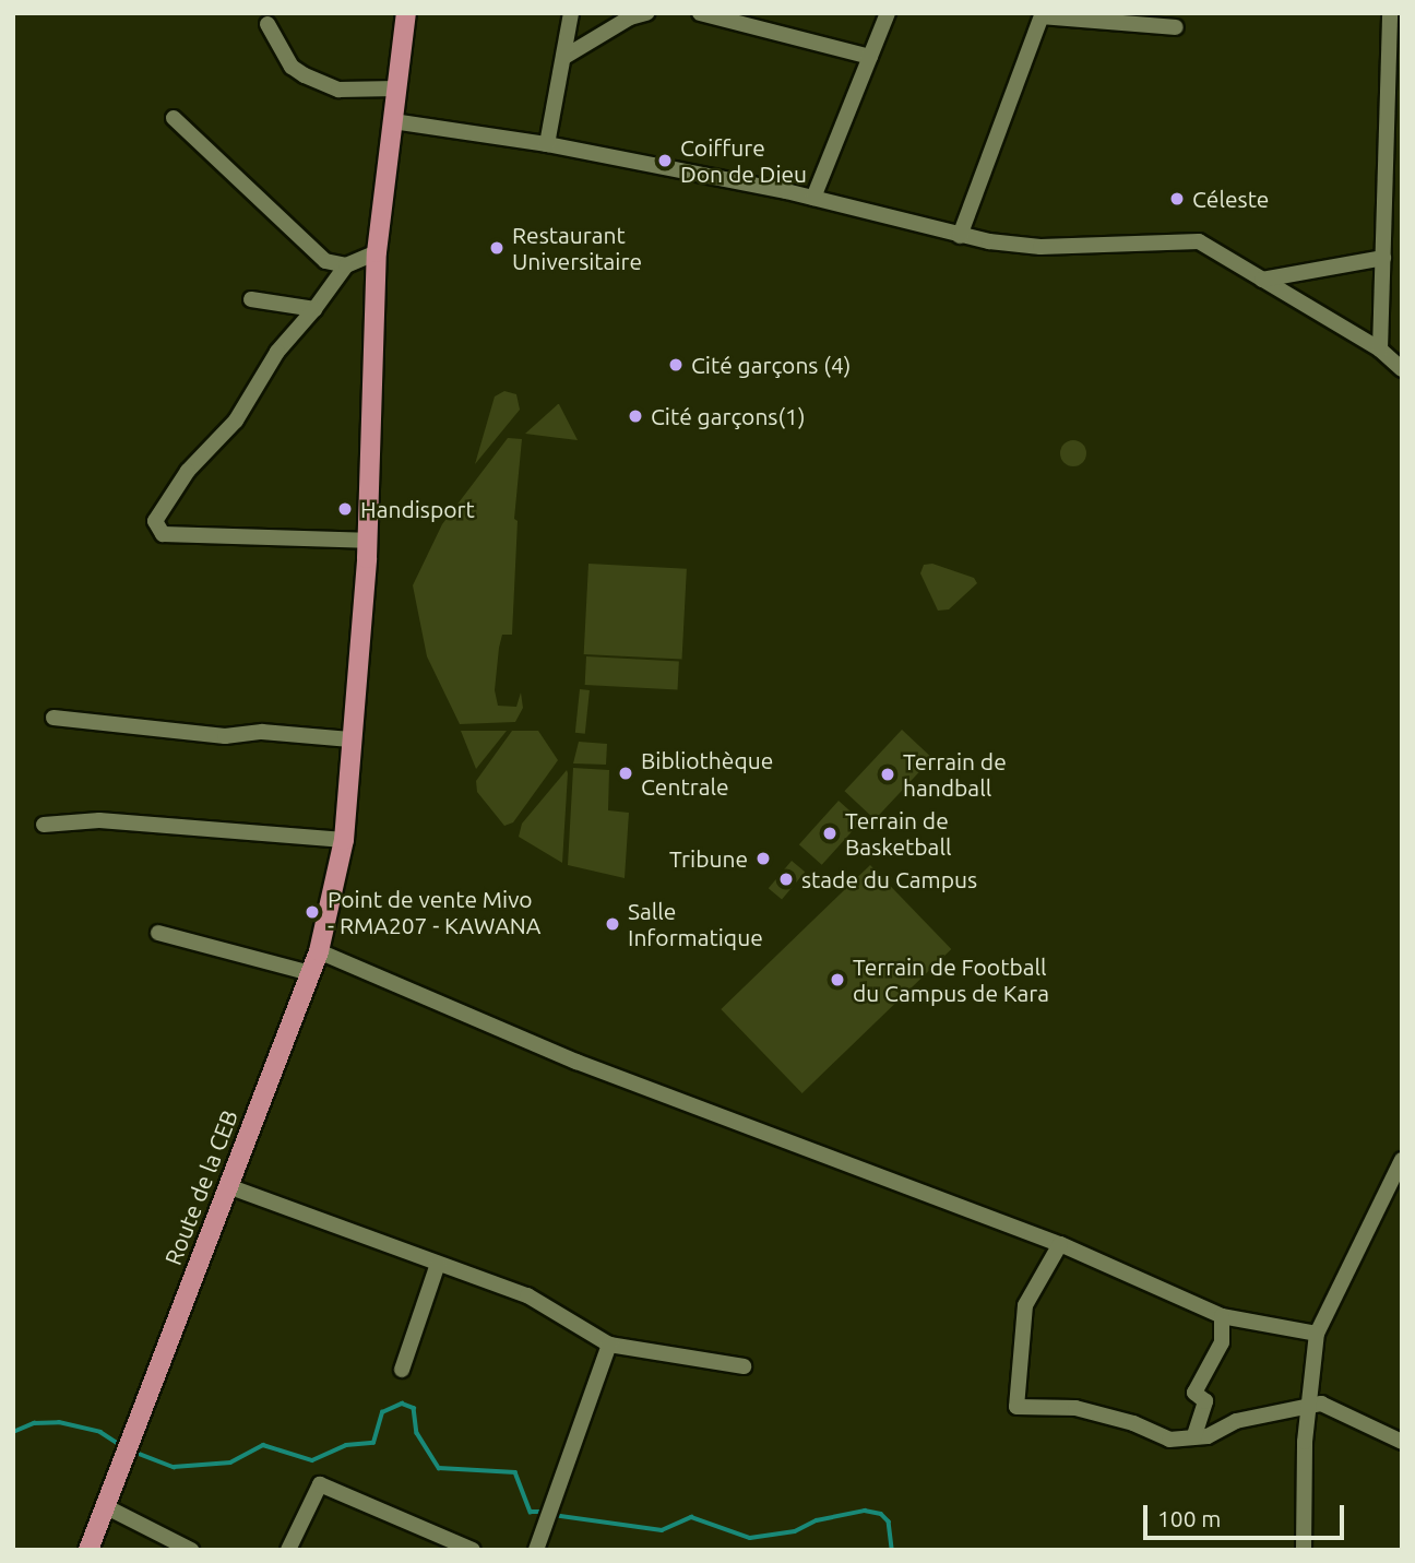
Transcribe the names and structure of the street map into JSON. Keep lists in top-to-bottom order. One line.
{"streets":{"main road":["Route de la CEB"]},"places":["Coiffure Don de Dieu","Céleste","Restaurant Universitaire","Cité garçons (4)","Cité garçons(1)","Handisport","Bibliothèque Centrale","Terrain de handball","Terrain de Basketball","Tribune","stade du Campus","Point de vente Mivo - RMA207 - KAWANA","Salle Informatique","Terrain de Football du Campus de Kara"],"scale_bar":"100 m"}
